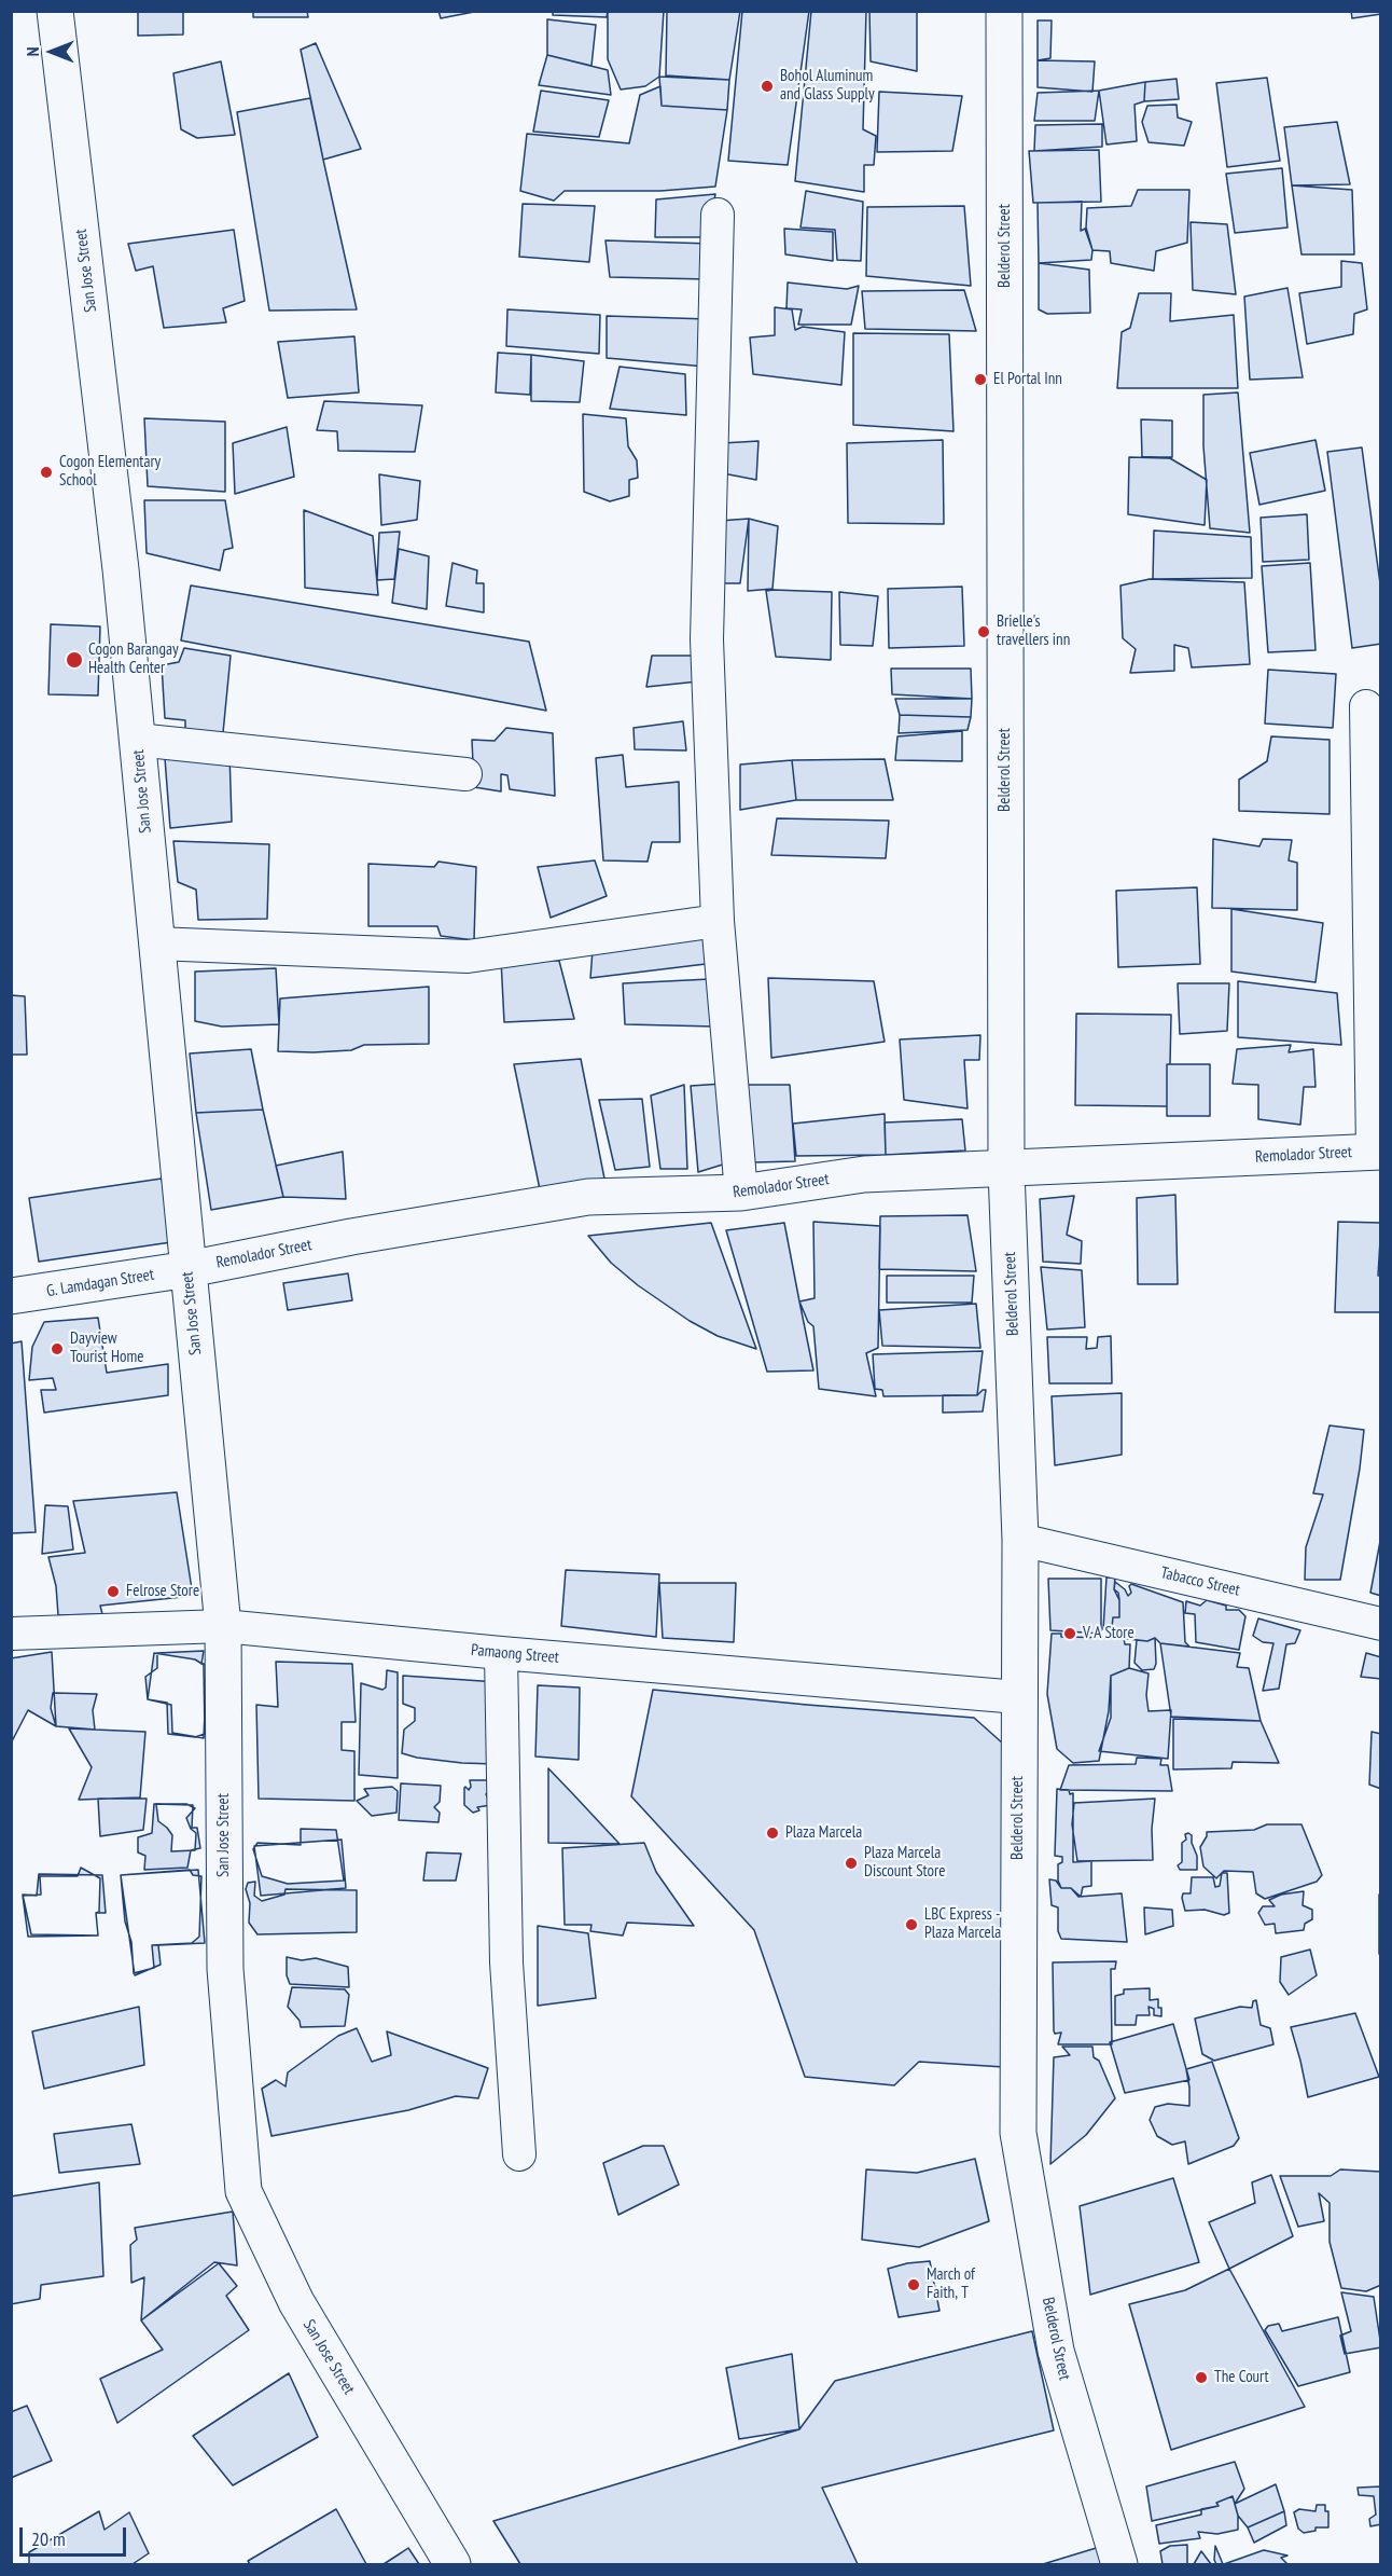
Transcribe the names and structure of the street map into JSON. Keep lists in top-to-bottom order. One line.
{"streets":{"street":["Belderol Street","San Jose Street","Remolador Street","G. Lamdagan Street","Tabacco Street","Pamaong Street"]},"crossings":[["Belderol Street","Remolador Street"],["Belderol Street","Tabacco Street"],["Belderol Street","Pamaong Street"],["San Jose Street","Remolador Street"],["San Jose Street","G. Lamdagan Street"],["San Jose Street","Pamaong Street"],["Remolador Street","G. Lamdagan Street"]],"places":["Bohol Aluminum and Glass Supply","El Portal Inn","Cogon Elementary School","Brielle's travellers inn","Cogon Barangay Health Center","Dayview Tourist Home","Felrose Store","V A Store","Plaza Marcela","Plaza Marcela Discount Store","LBC Express - Plaza Marcela","March of Faith, T","The Court"],"scale_bar":"20 m","north":"left"}
